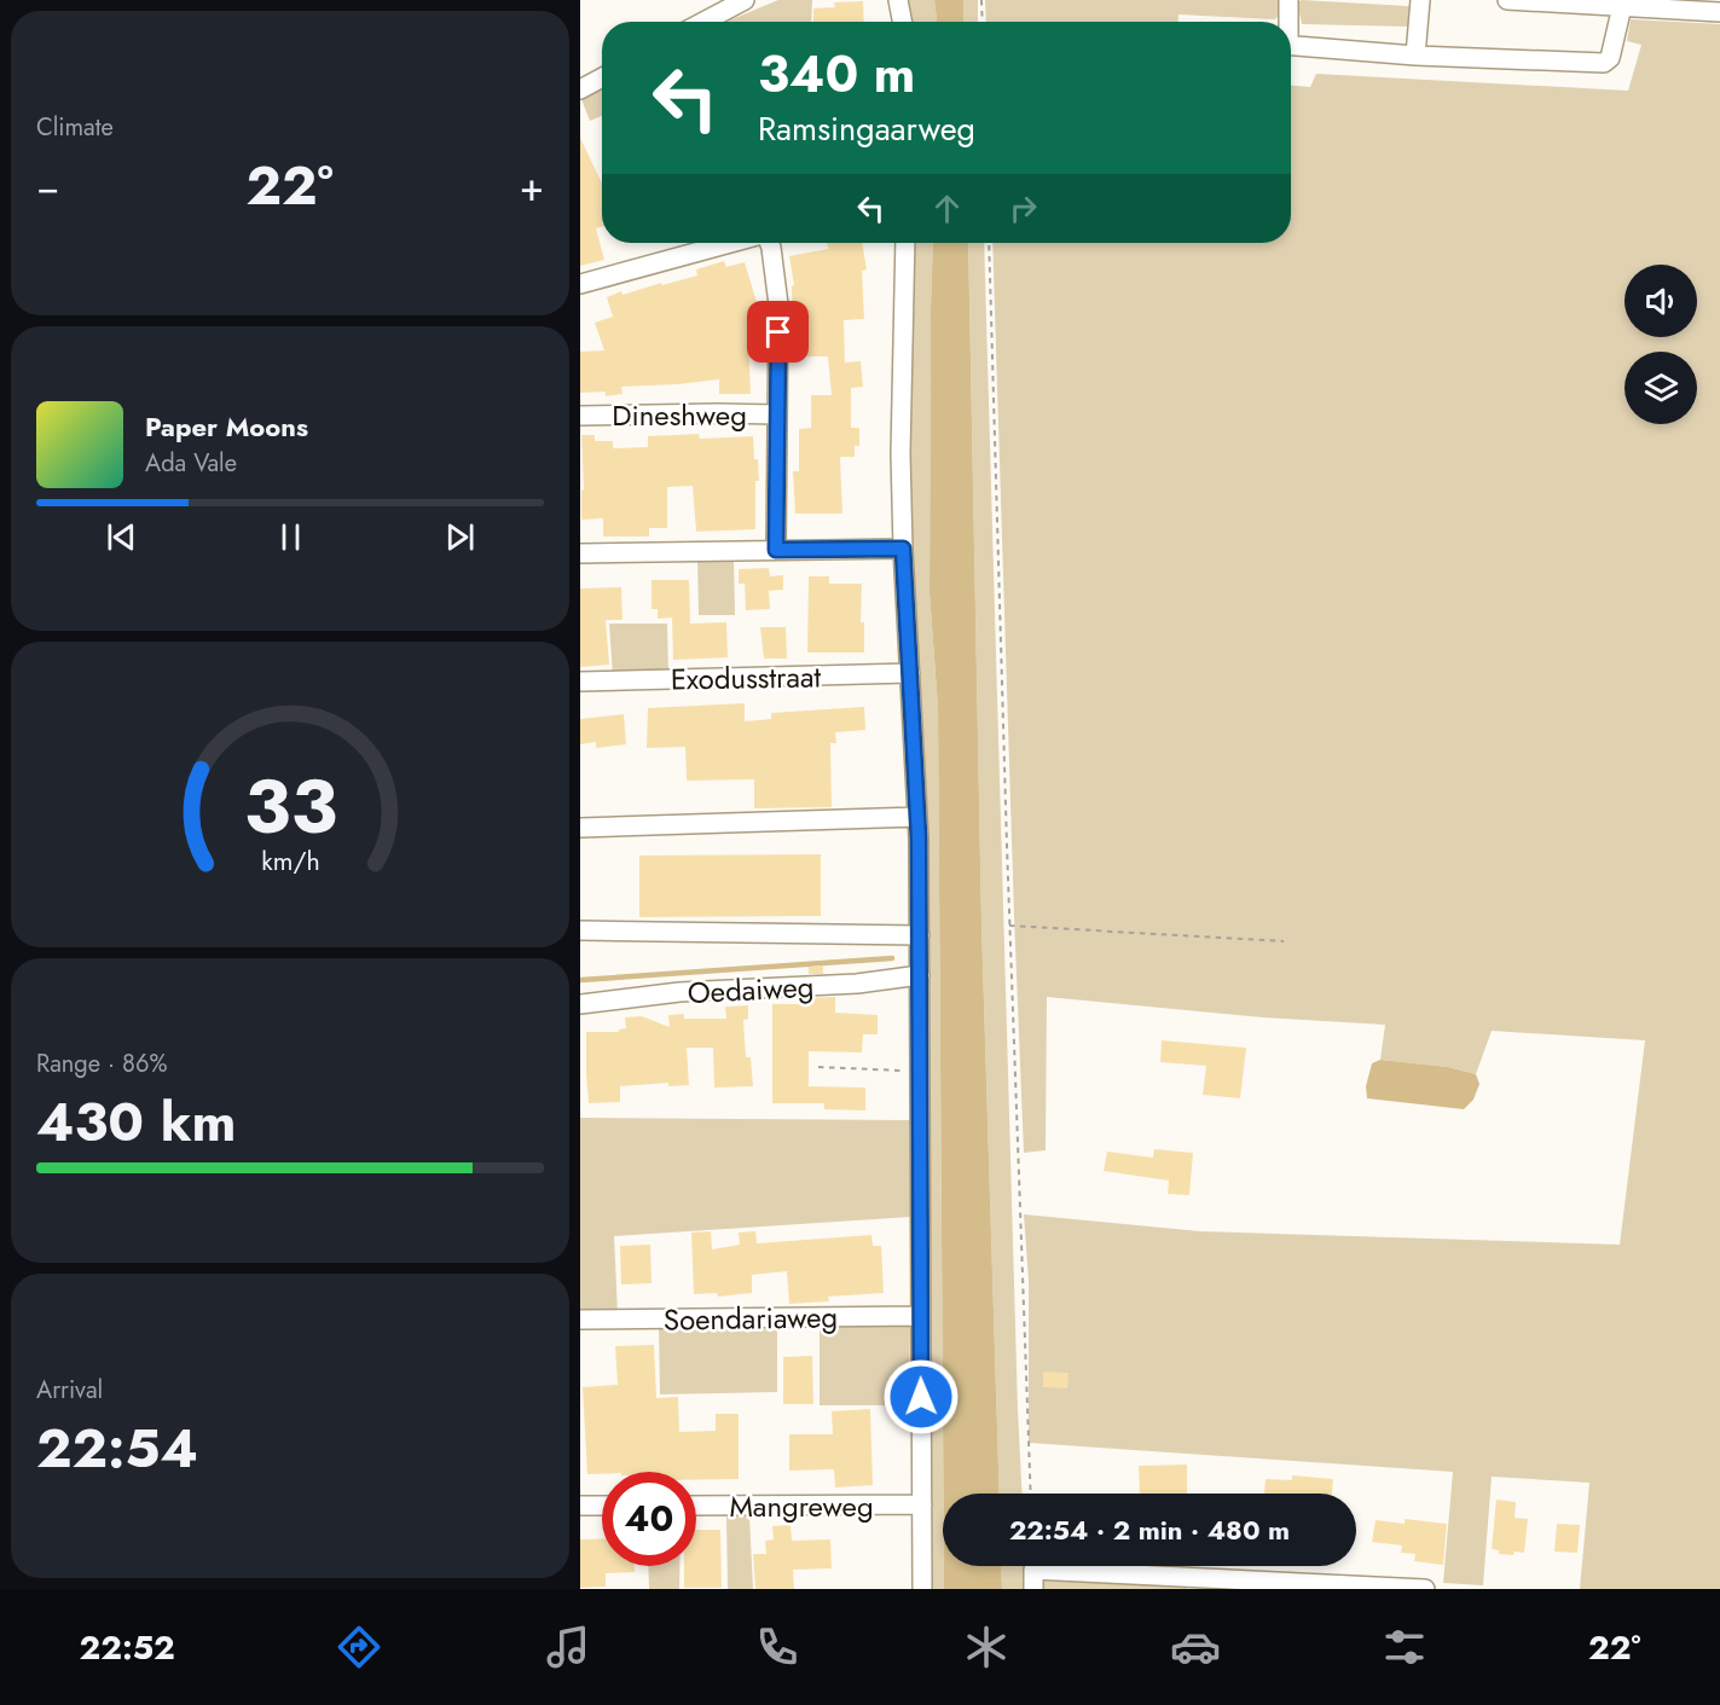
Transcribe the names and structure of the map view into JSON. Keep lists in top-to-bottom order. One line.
{"streets":{"street":["Dineshweg","Exodusstraat","Oedaiweg","Soendariaweg","Mangreweg"]},"page":{"tile":["Climate",["Range · 86%","430 km"],["Arrival","22:54"]],"turn":["340 m","Ramsingaarweg"],"heat":["−","22°","+"],"song":["Paper Moons","Ada Vale"],"limit":"40","trip":"22:54 · 2 min · 480 m","tabs":["22:52","22°"],"gauge":["33","km/h"]}}
